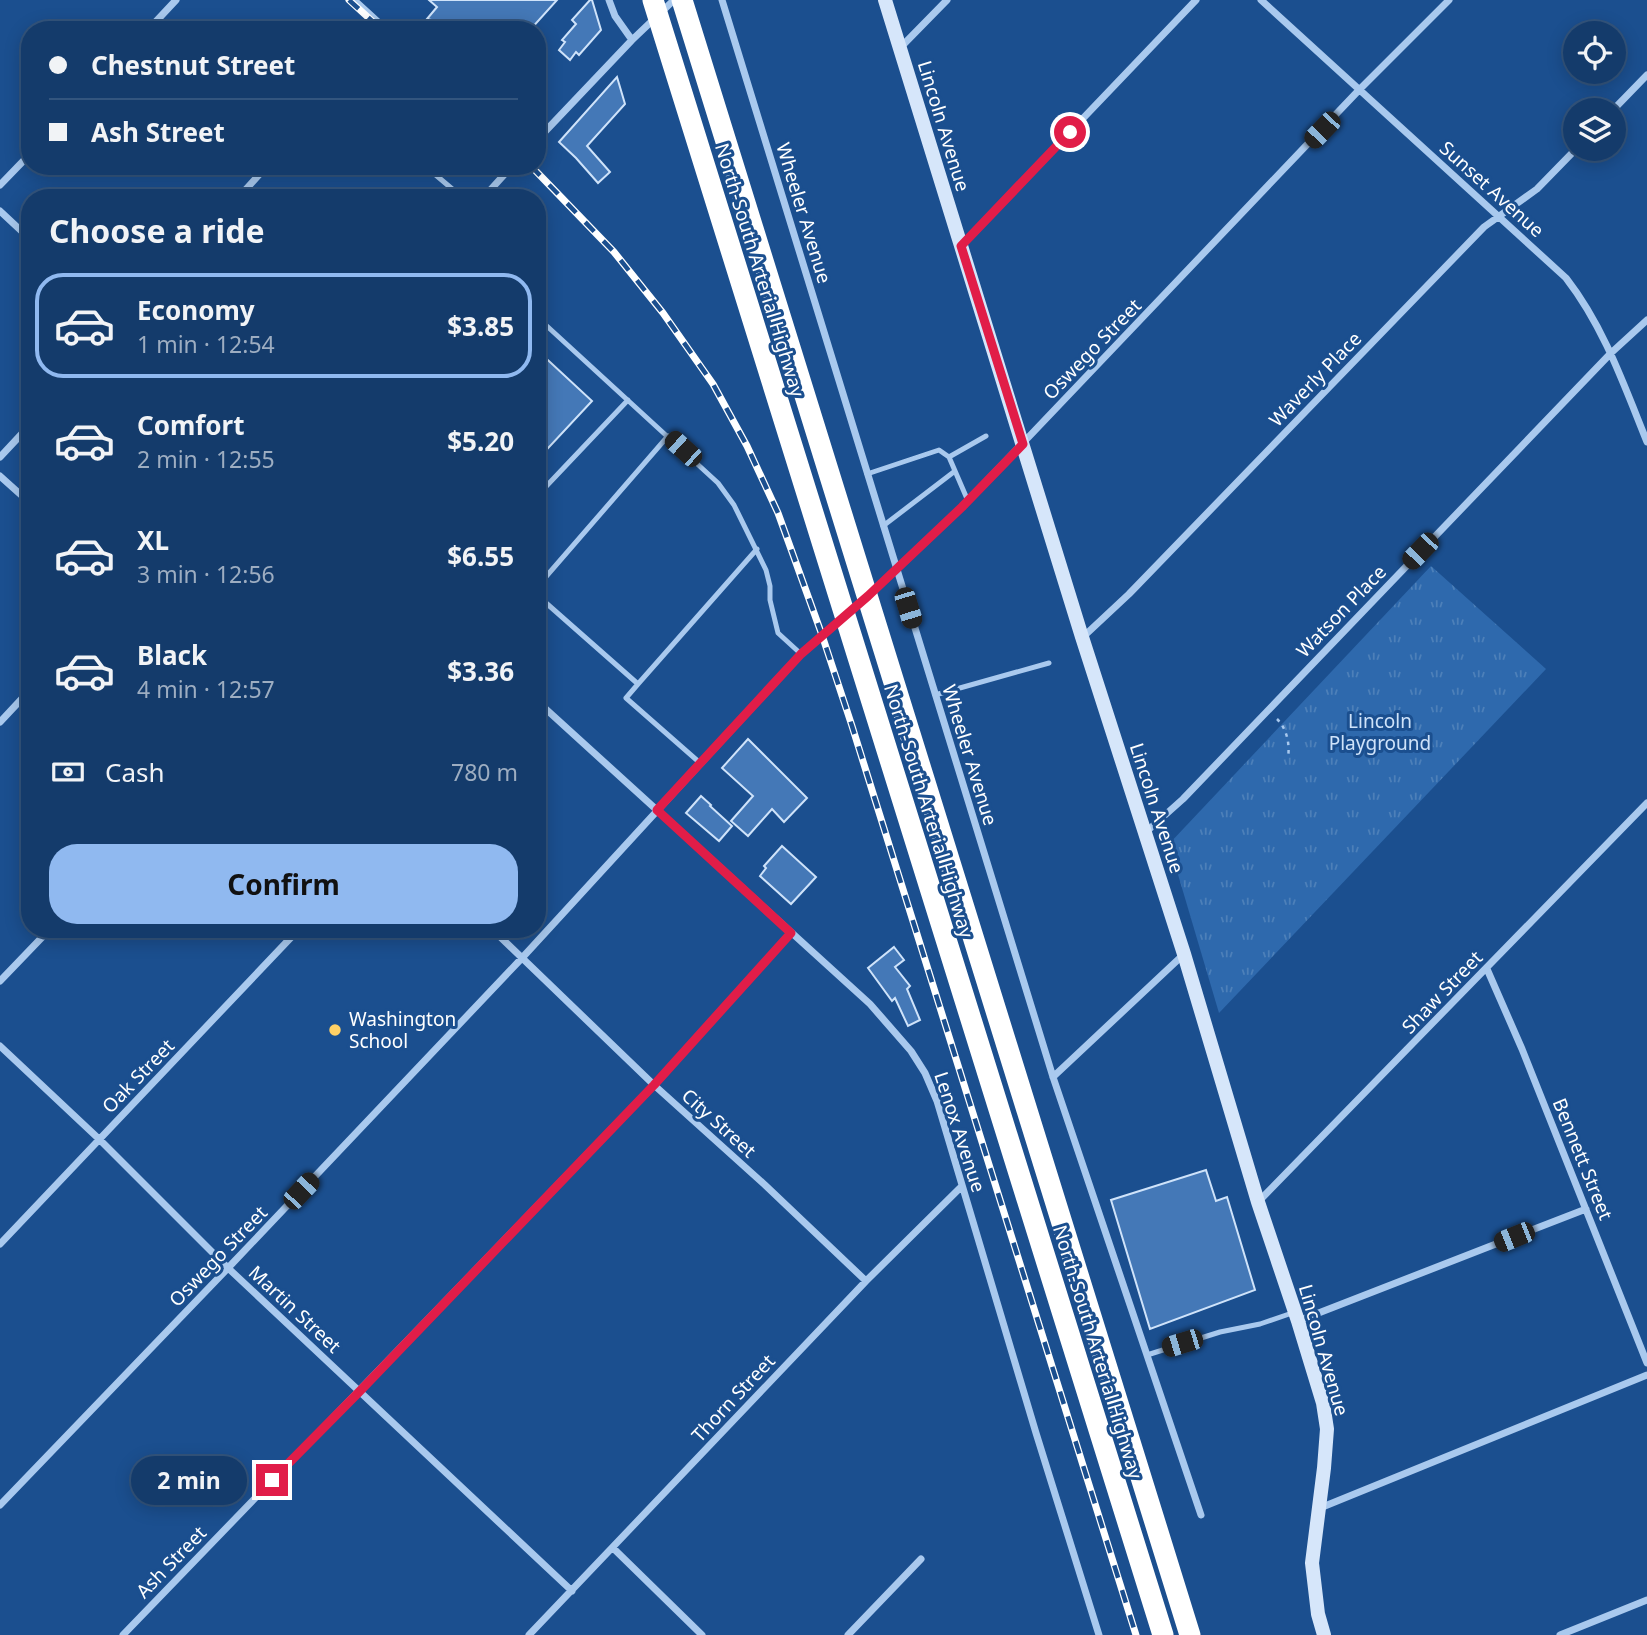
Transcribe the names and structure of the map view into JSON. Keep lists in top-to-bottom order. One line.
{"streets":{"highway":["North-South Arterial Highway"],"street":["Lincoln Avenue","Sunset Avenue","Wheeler Avenue","Oswego Street","Waverly Place","Watson Place","Shaw Street","Oak Street","City Street","Lenox Avenue","Bennett Street","Martin Street","Thorn Street","Ash Street"]},"crossings":[["Lincoln Avenue","Oswego Street"],["Lincoln Avenue","Waverly Place"],["Lincoln Avenue","Watson Place"],["Lincoln Avenue","Shaw Street"],["Sunset Avenue","Oswego Street"],["Sunset Avenue","Waverly Place"],["Sunset Avenue","Watson Place"],["Wheeler Avenue","Oswego Street"],["North-South Arterial Highway","Oswego Street"],["Oswego Street","City Street"],["Oswego Street","Lenox Avenue"],["Oswego Street","Martin Street"],["Shaw Street","Bennett Street"],["Oak Street","Martin Street"],["City Street","Thorn Street"],["City Street","Ash Street"],["Lenox Avenue","Thorn Street"],["Lenox Avenue","Ash Street"],["Martin Street","Thorn Street"],["Martin Street","Ash Street"]],"parks":["Lincoln Playground"],"places":["Washington School"],"page":{"banner":["Chestnut Street","Ash Street"],"heading":"Choose a ride","list":[{"name":"Economy","note":"1 min · 12:54","value":"$3.85"},{"name":"Comfort","note":"2 min · 12:55","value":"$5.20"},{"name":"XL","note":"3 min · 12:56","value":"$6.55"},{"name":"Black","note":"4 min · 12:57","value":"$3.36"}],"pay":["Cash","780 m"],"buttons":"Confirm","bubble":"2 min"}}
